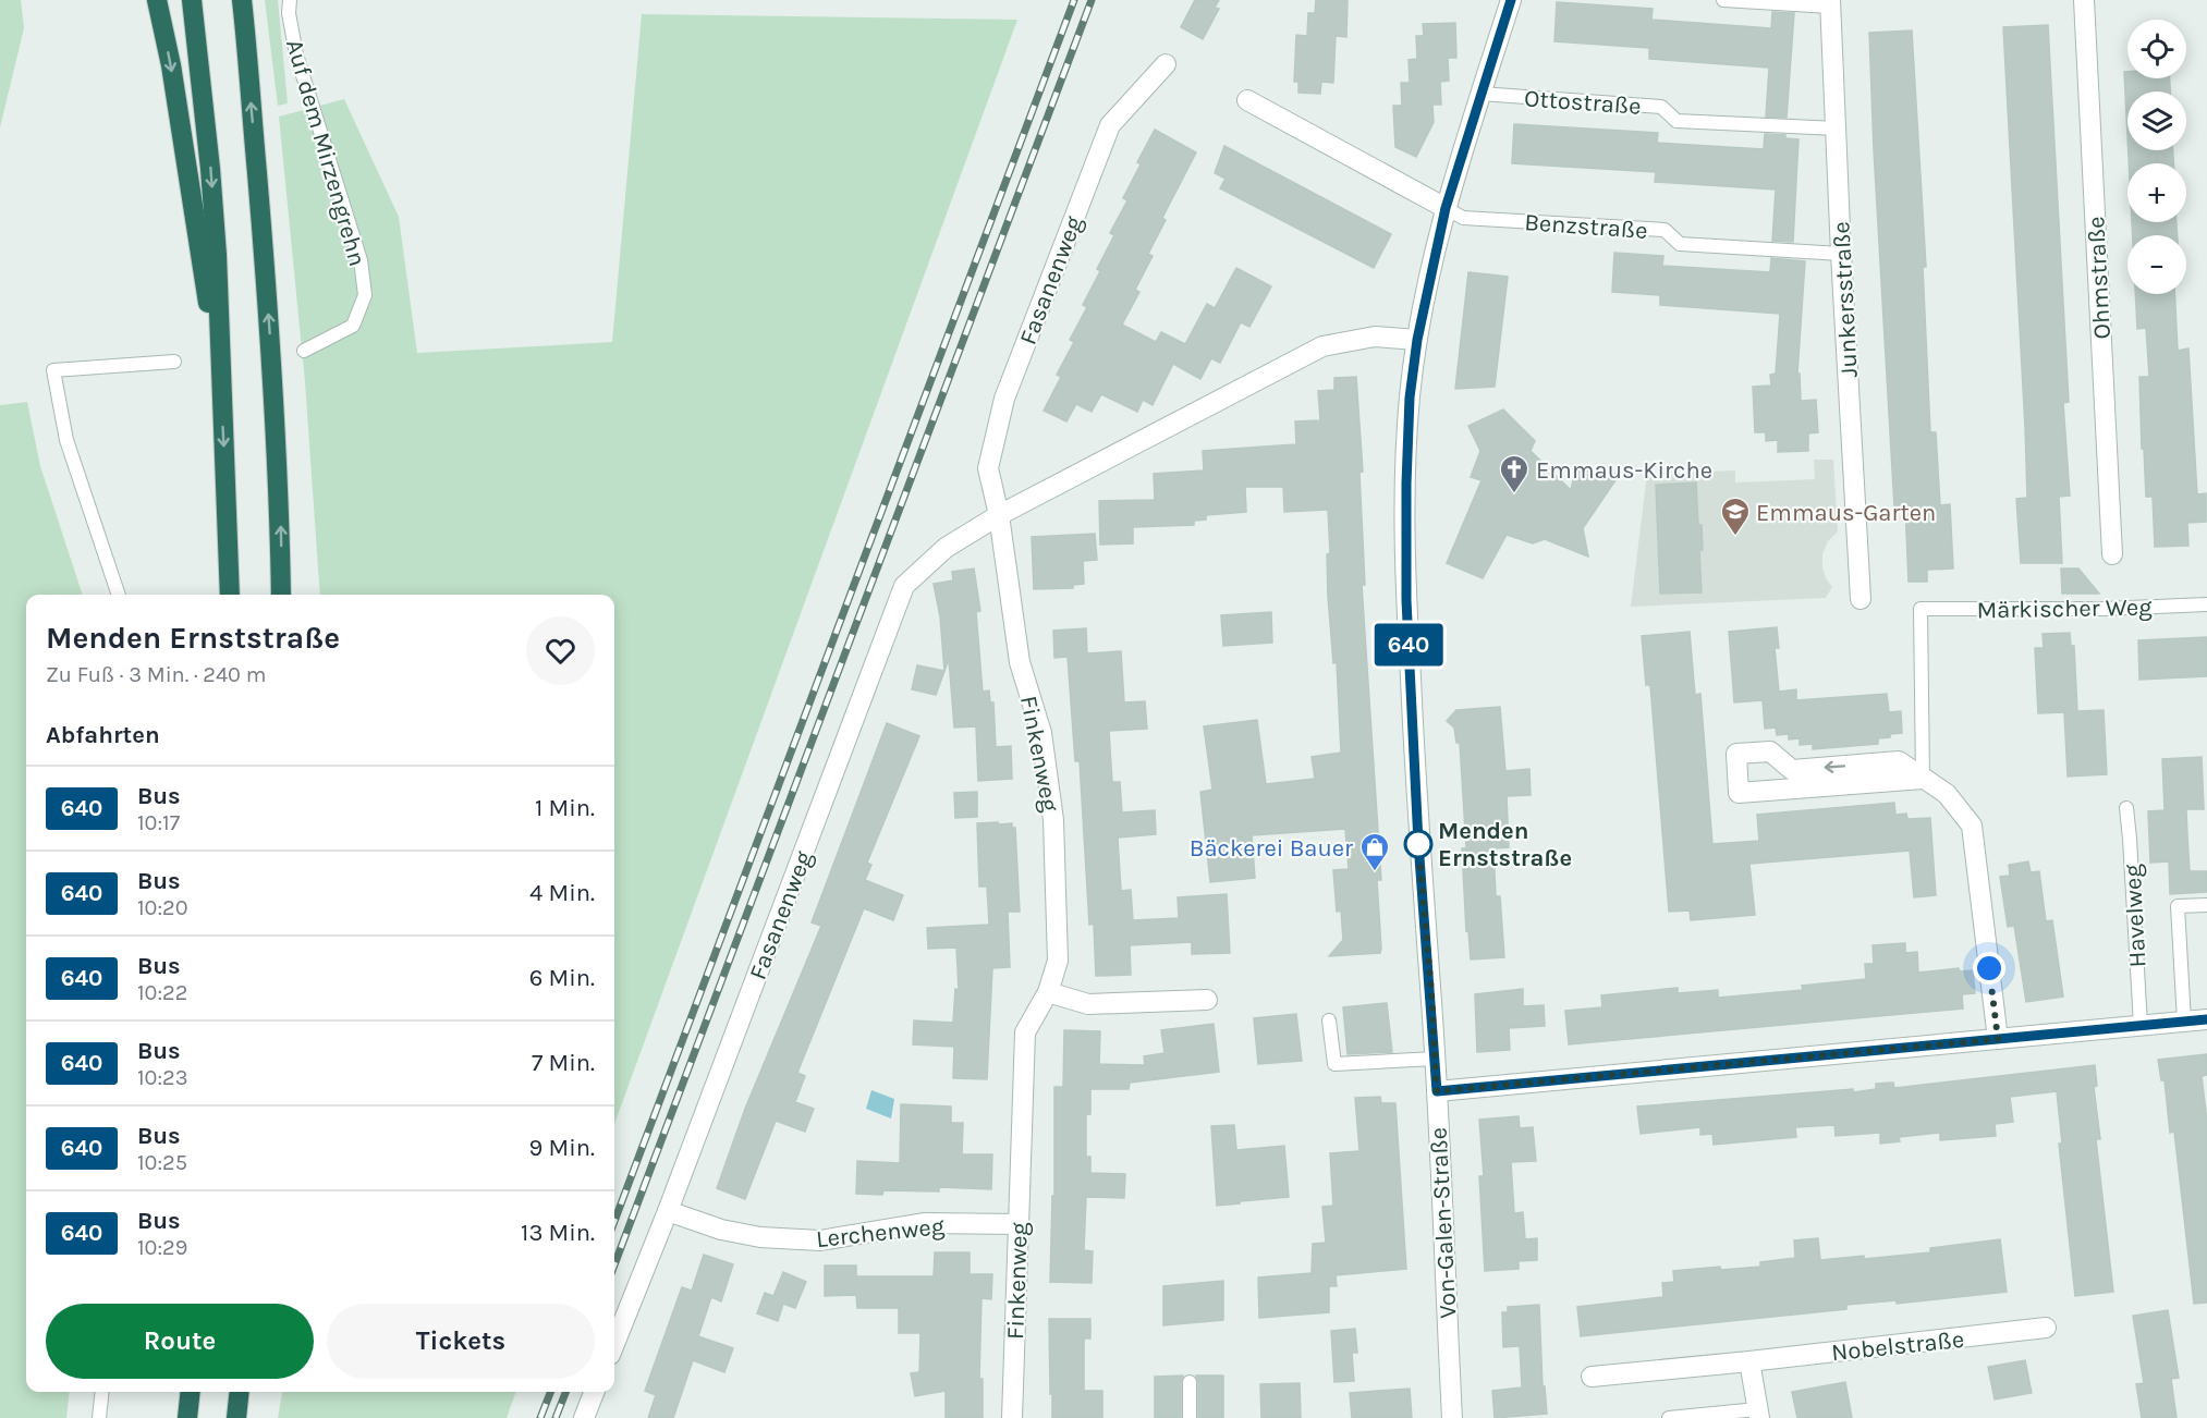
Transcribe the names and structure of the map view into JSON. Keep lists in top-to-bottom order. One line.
{"streets":{"street":["Ohmstraße","Fasanenweg","Junkersstraße","Finkenweg","Von-Galen-Straße","Lerchenweg","Nobelstraße"],"lane":["Ottostraße","Auf dem Mirzengrehn","Benzstraße","Märkischer Weg","Havelweg"]},"crossings":[["Ottostraße","Junkersstraße"],["Ottostraße","Von-Galen-Straße"],["Benzstraße","Junkersstraße"],["Benzstraße","Von-Galen-Straße"],["Fasanenweg","Finkenweg"],["Fasanenweg","Von-Galen-Straße"],["Fasanenweg","Lerchenweg"],["Finkenweg","Lerchenweg"]],"places":{"church":["Emmaus-Kirche"],"school or university":["Emmaus-Garten"],"other":["Menden Ernststraße"],"shop":["Bäckerei Bauer"]},"lines":["bus line 640"],"page":{"on_map":"640","map_buttons":["+","−"],"heading":[["Menden Ernststraße","Zu Fuß · 3 Min. · 240 m"],"Abfahrten"],"list":[{"mark":"640","name":"Bus","note":"10:17","value":"1 Min."},{"mark":"640","name":"Bus","note":"10:20","value":"4 Min."},{"mark":"640","name":"Bus","note":"10:22","value":"6 Min."},{"mark":"640","name":"Bus","note":"10:23","value":"7 Min."},{"mark":"640","name":"Bus","note":"10:25","value":"9 Min."},{"mark":"640","name":"Bus","note":"10:29","value":"13 Min."}],"buttons":["Route","Tickets"]}}
